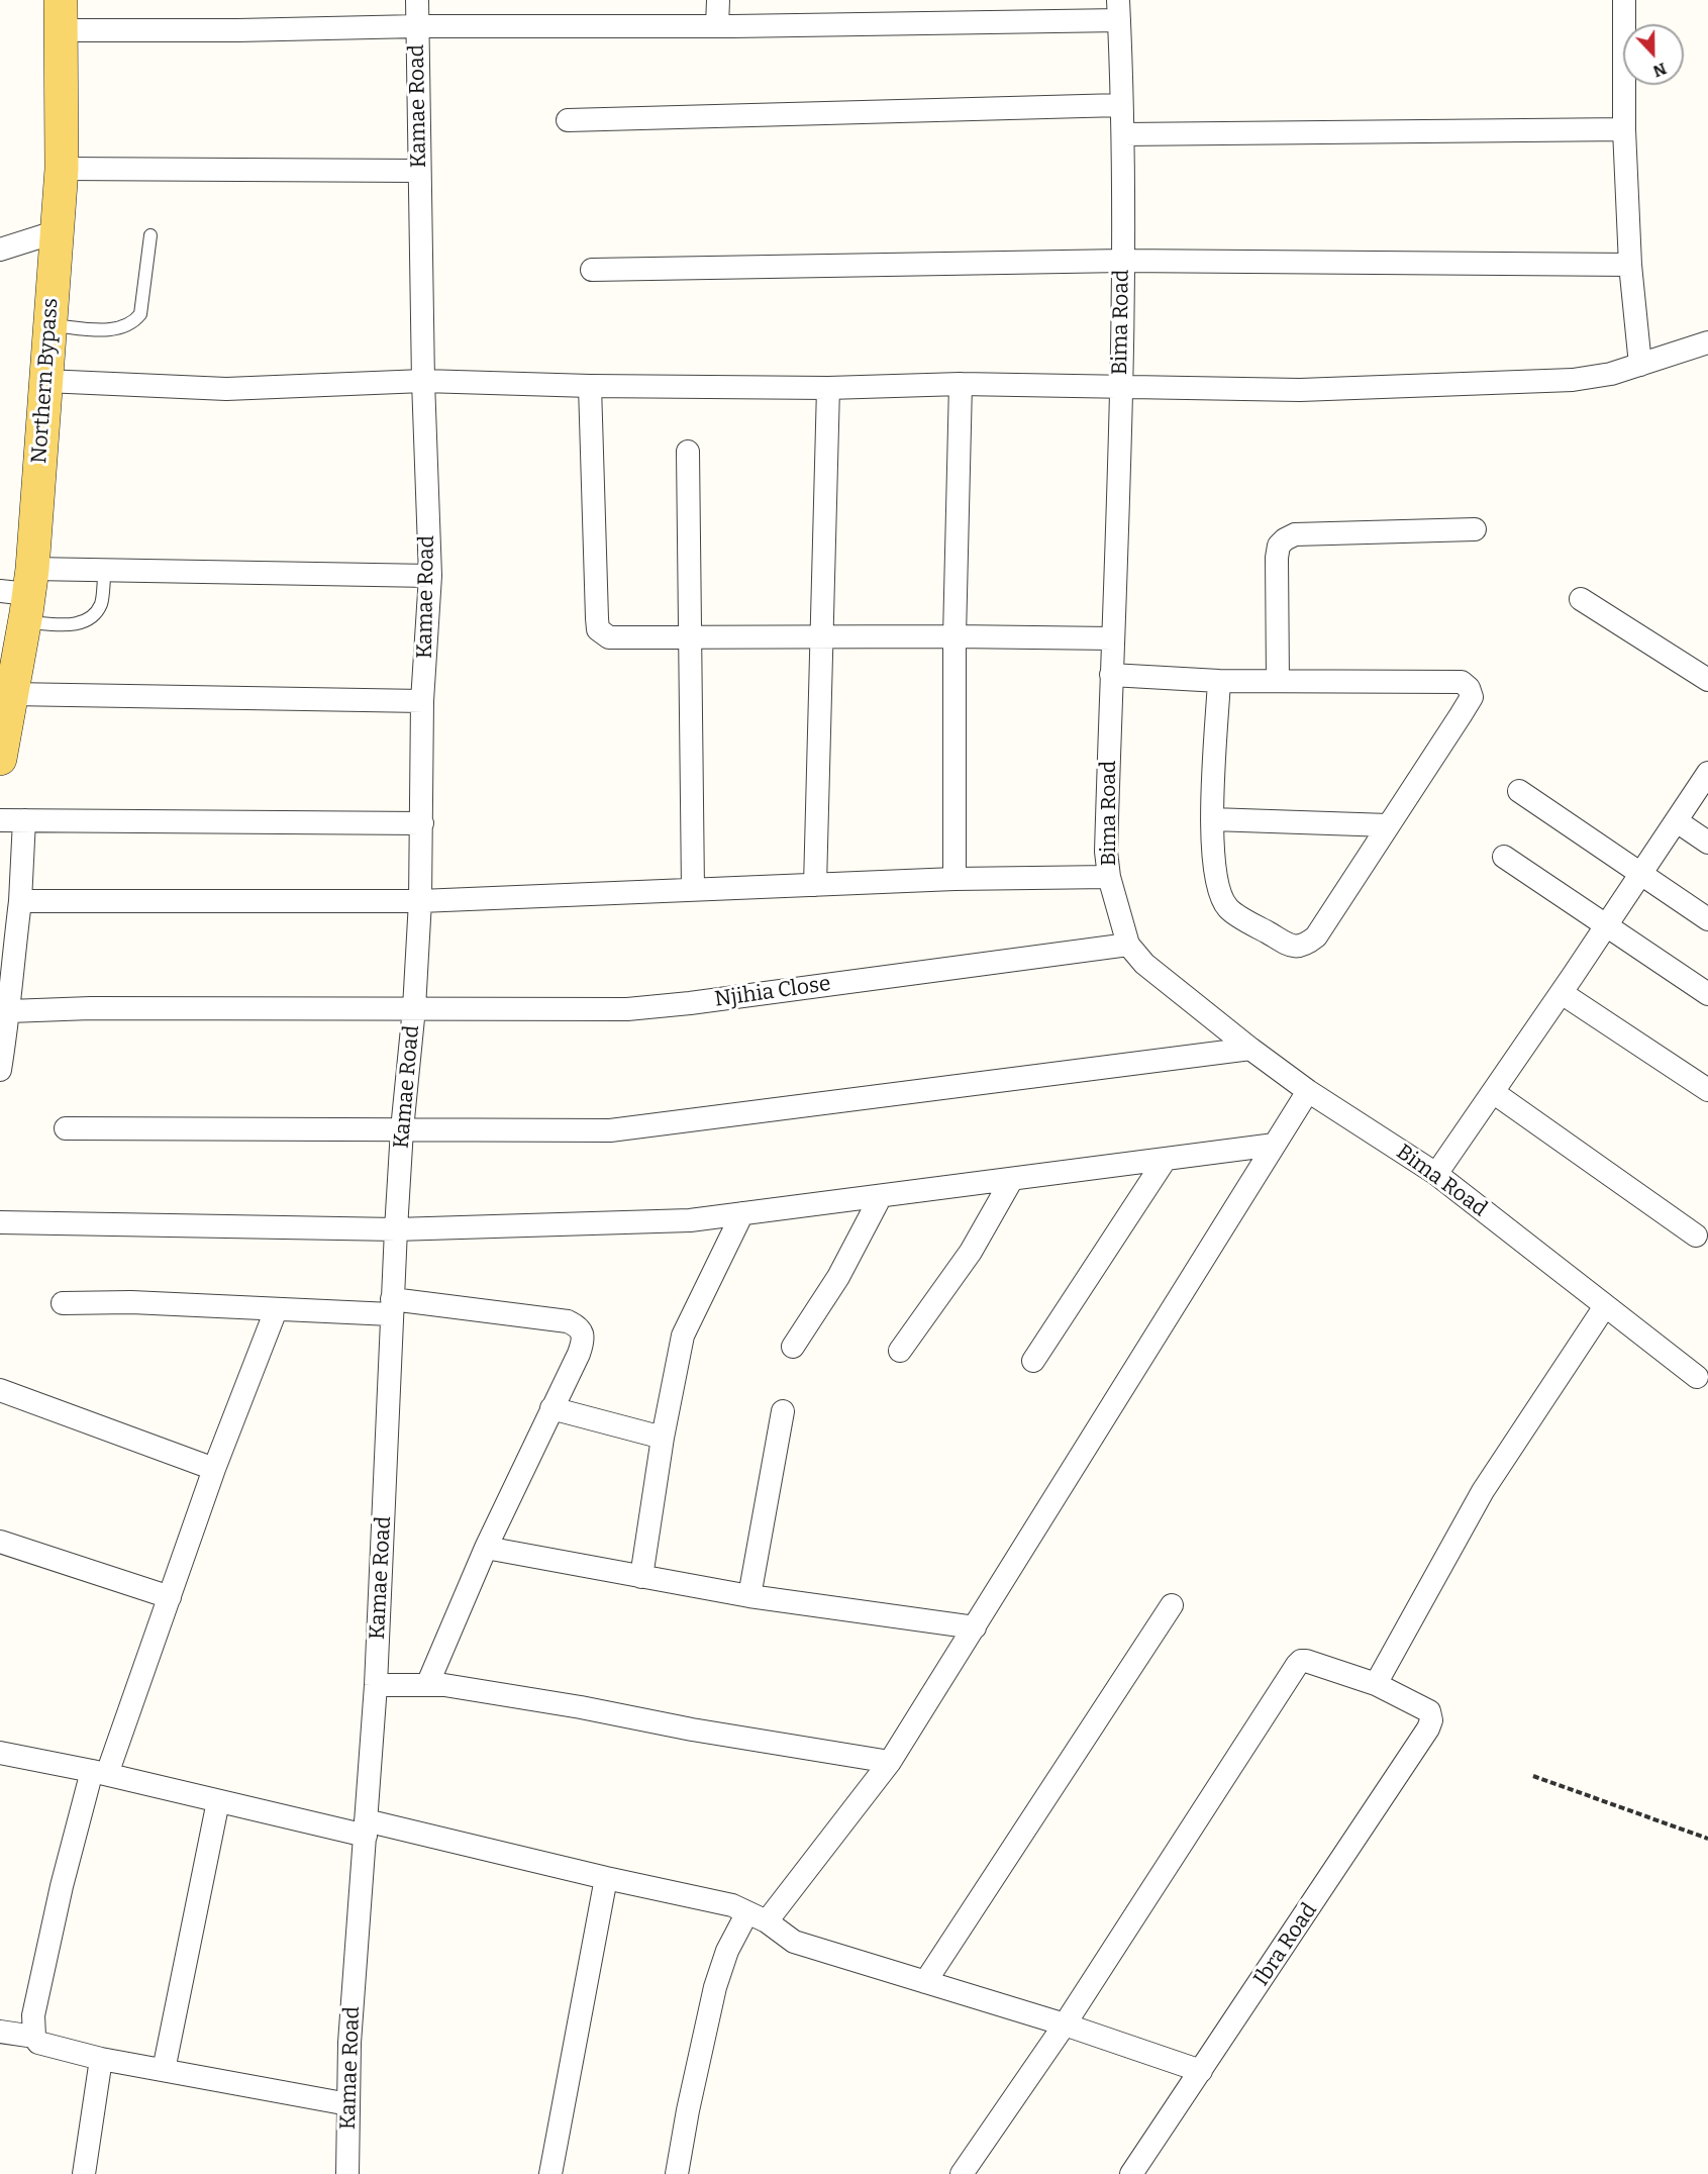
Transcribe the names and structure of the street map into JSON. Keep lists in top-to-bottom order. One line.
{"streets":{"main road":["Northern Bypass"],"street":["Kamae Road","Bima Road","Njihia Close","Ibra Road"]},"crossings":[["Kamae Road","Njihia Close"],["Bima Road","Njihia Close"]],"north":"bottom"}
